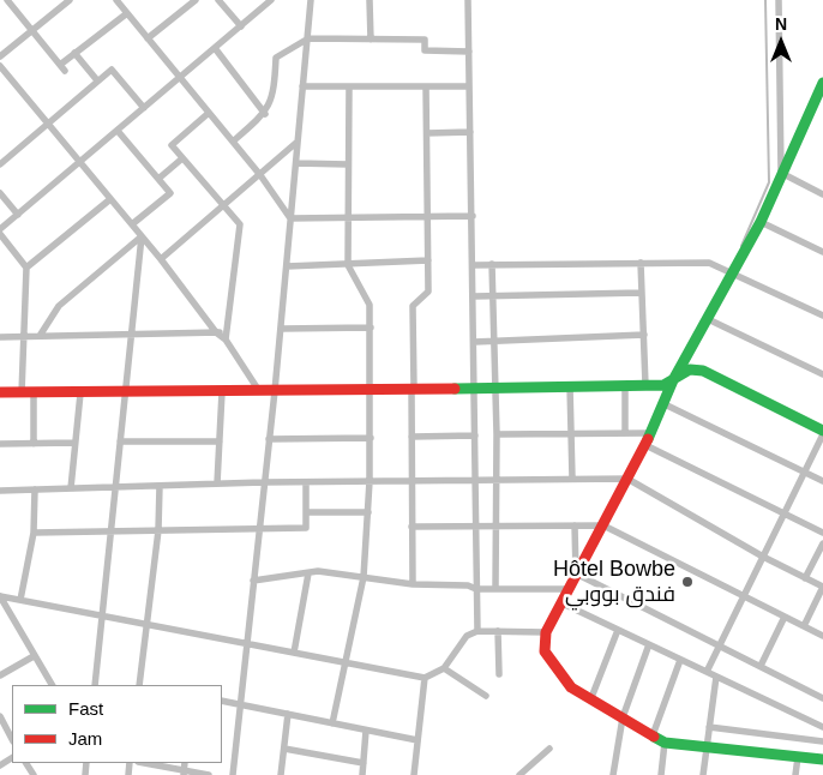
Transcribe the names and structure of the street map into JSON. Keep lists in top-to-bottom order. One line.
{"places":["Hôtel Bowbe فندق بووبي"],"legend":["Fast","Jam"],"north":"top"}
